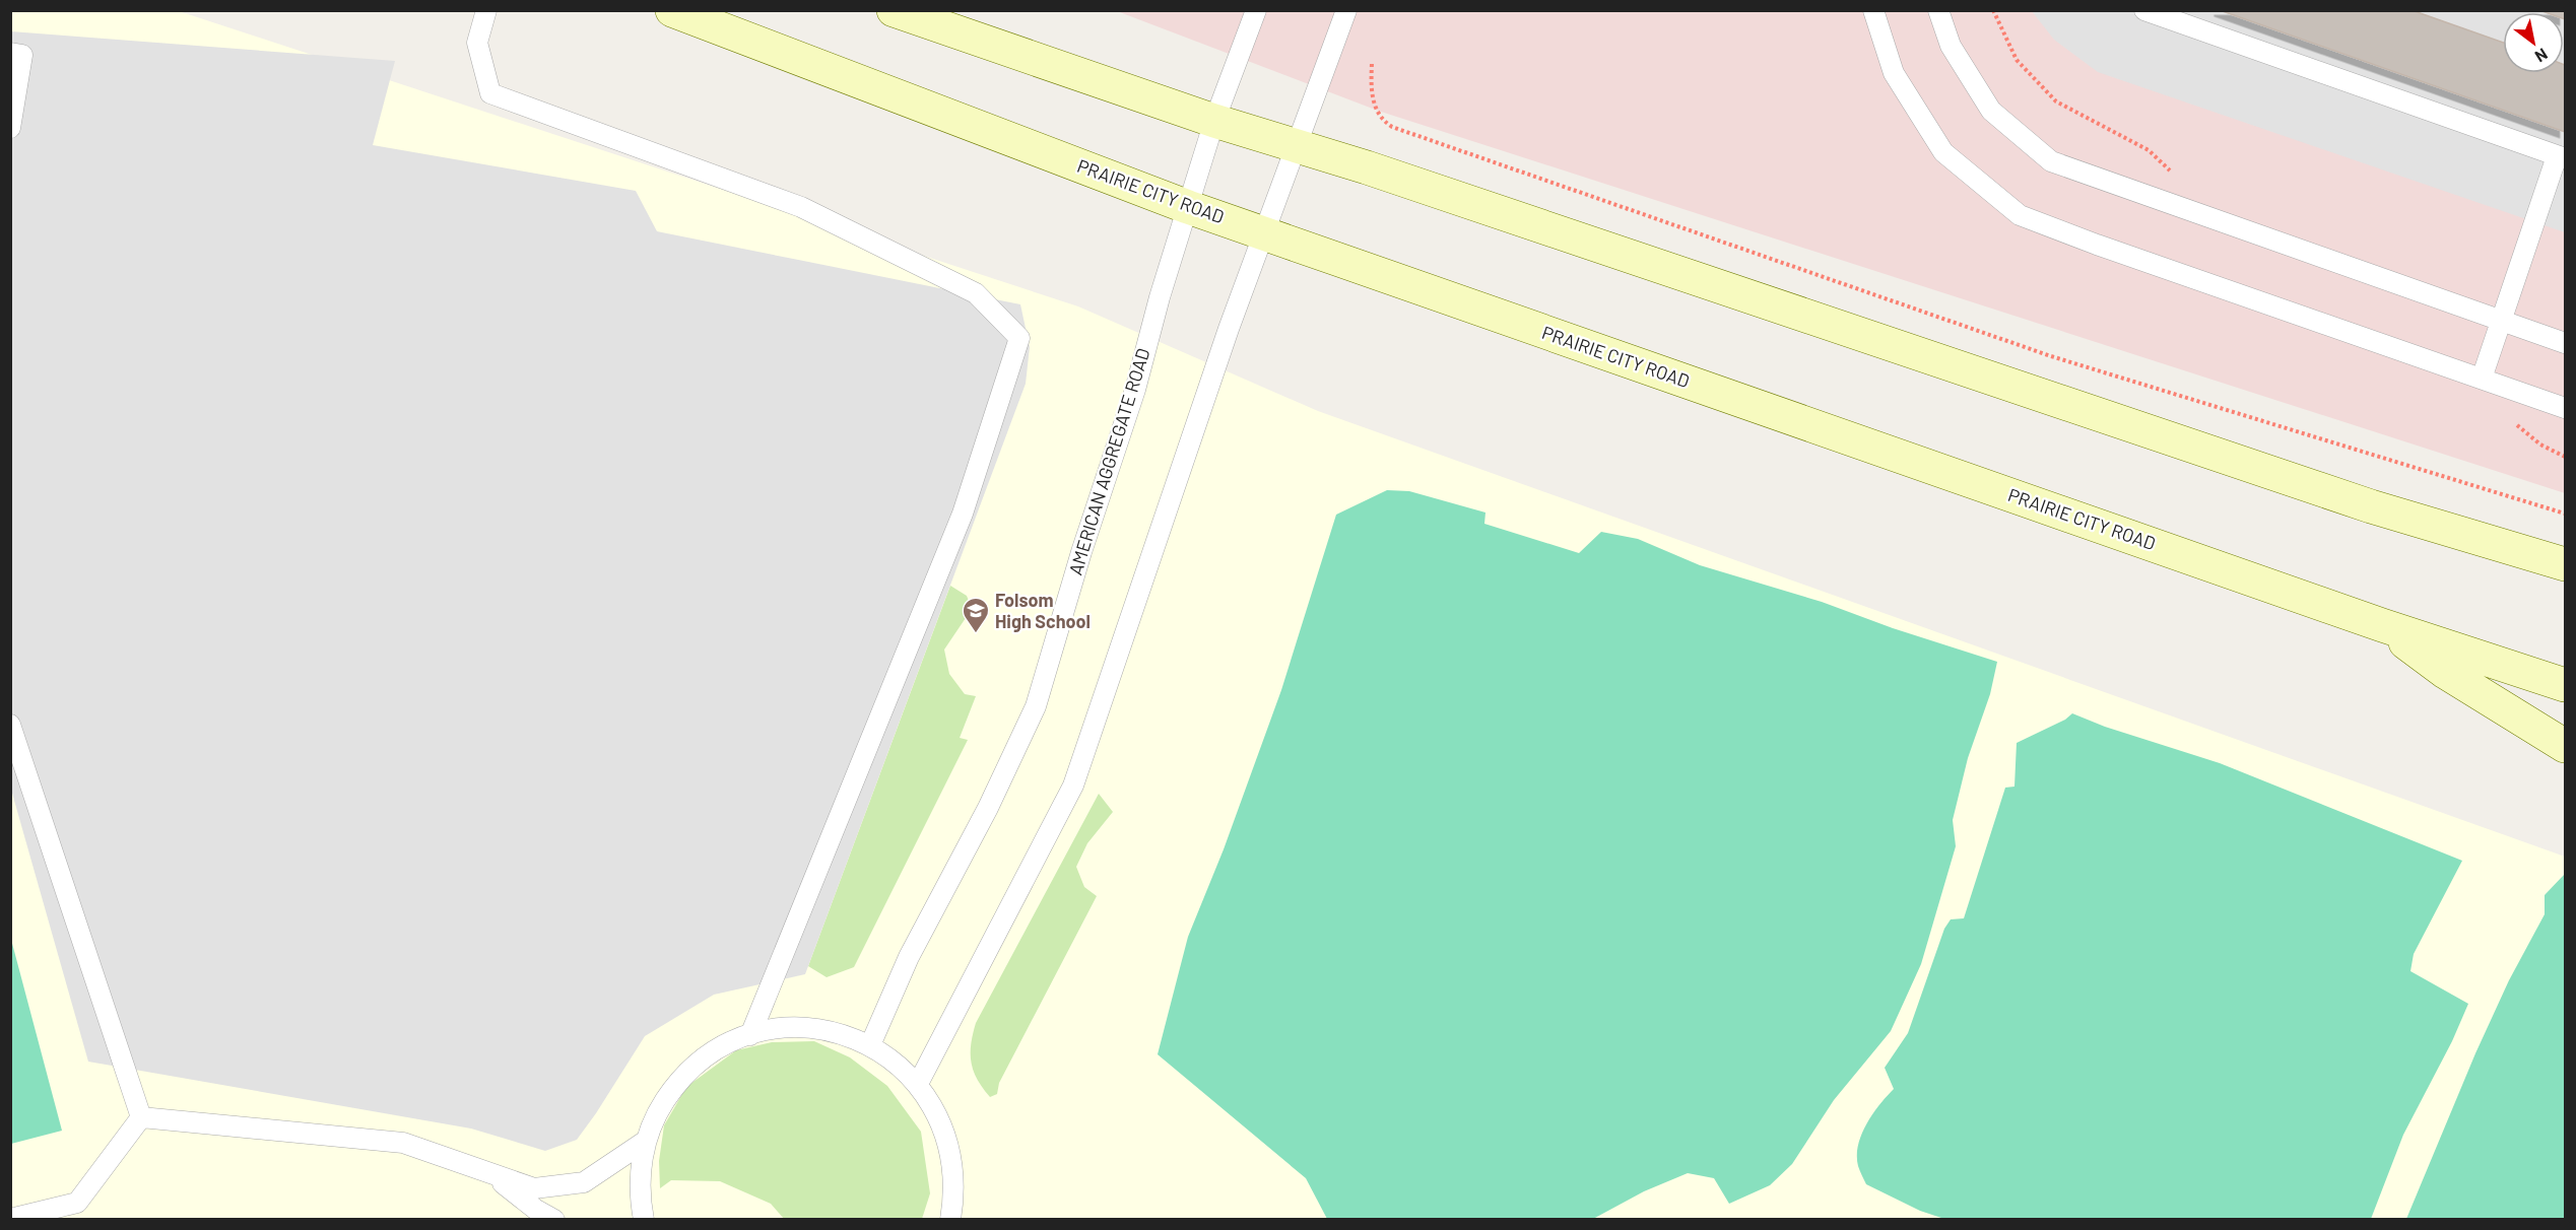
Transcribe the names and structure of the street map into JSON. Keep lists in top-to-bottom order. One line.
{"streets":{"main road":["PRAIRIE CITY ROAD"],"lane":["AMERICAN AGGREGATE ROAD"]},"crossings":[["PRAIRIE CITY ROAD","AMERICAN AGGREGATE ROAD"]],"places":{"school or university":["Folsom High School"]},"north":"bottom right"}
